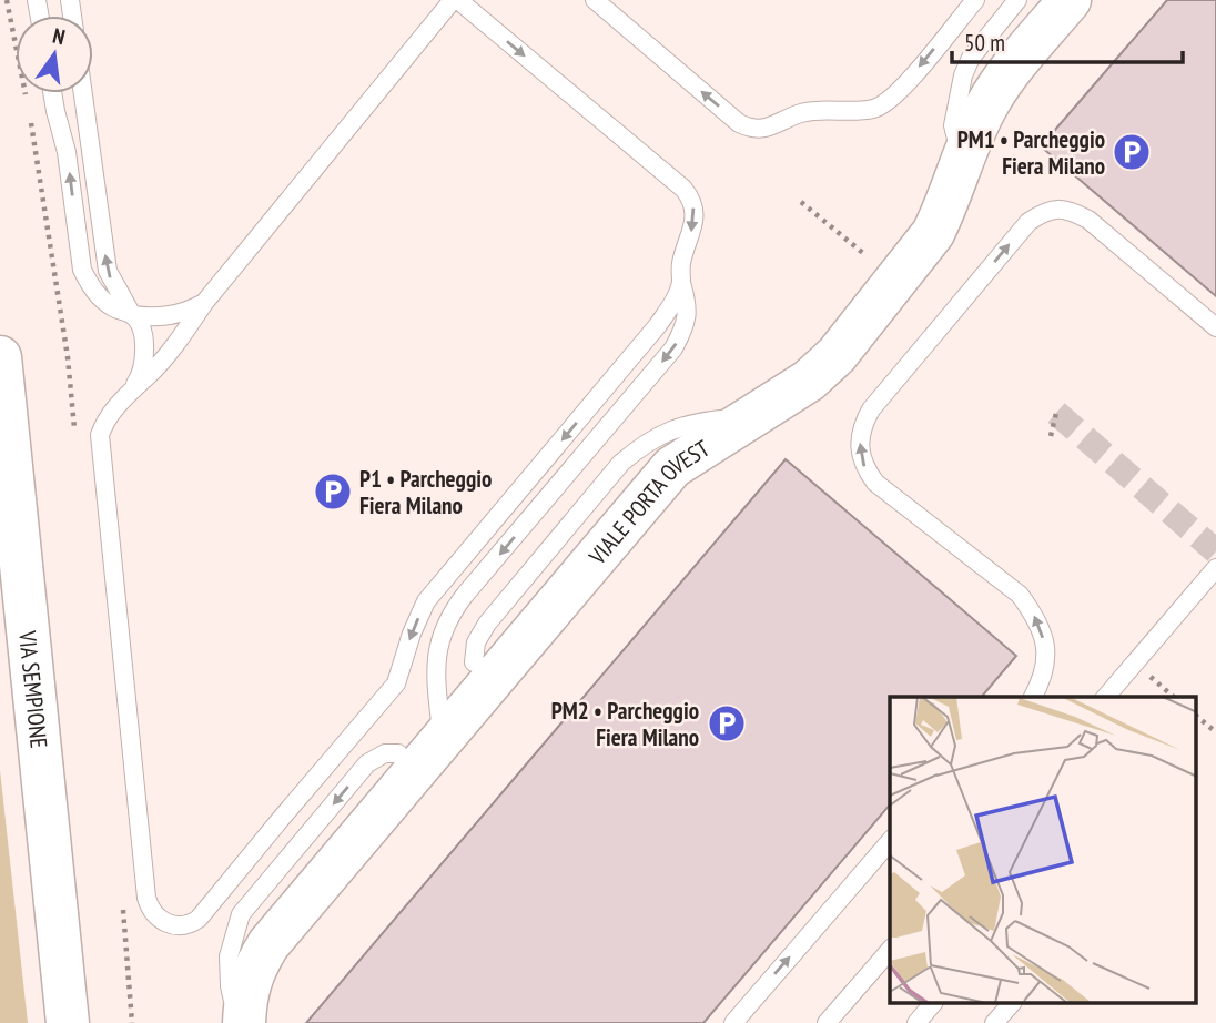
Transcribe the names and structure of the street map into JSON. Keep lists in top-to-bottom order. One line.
{"streets":{"street":["VIALE PORTA OVEST","VIA SEMPIONE"]},"places":{"parking":["PM1 • Parcheggio Fiera Milano","P1 • Parcheggio Fiera Milano","PM2 • Parcheggio Fiera Milano"]},"scale_bar":"50 m","north":"top"}
